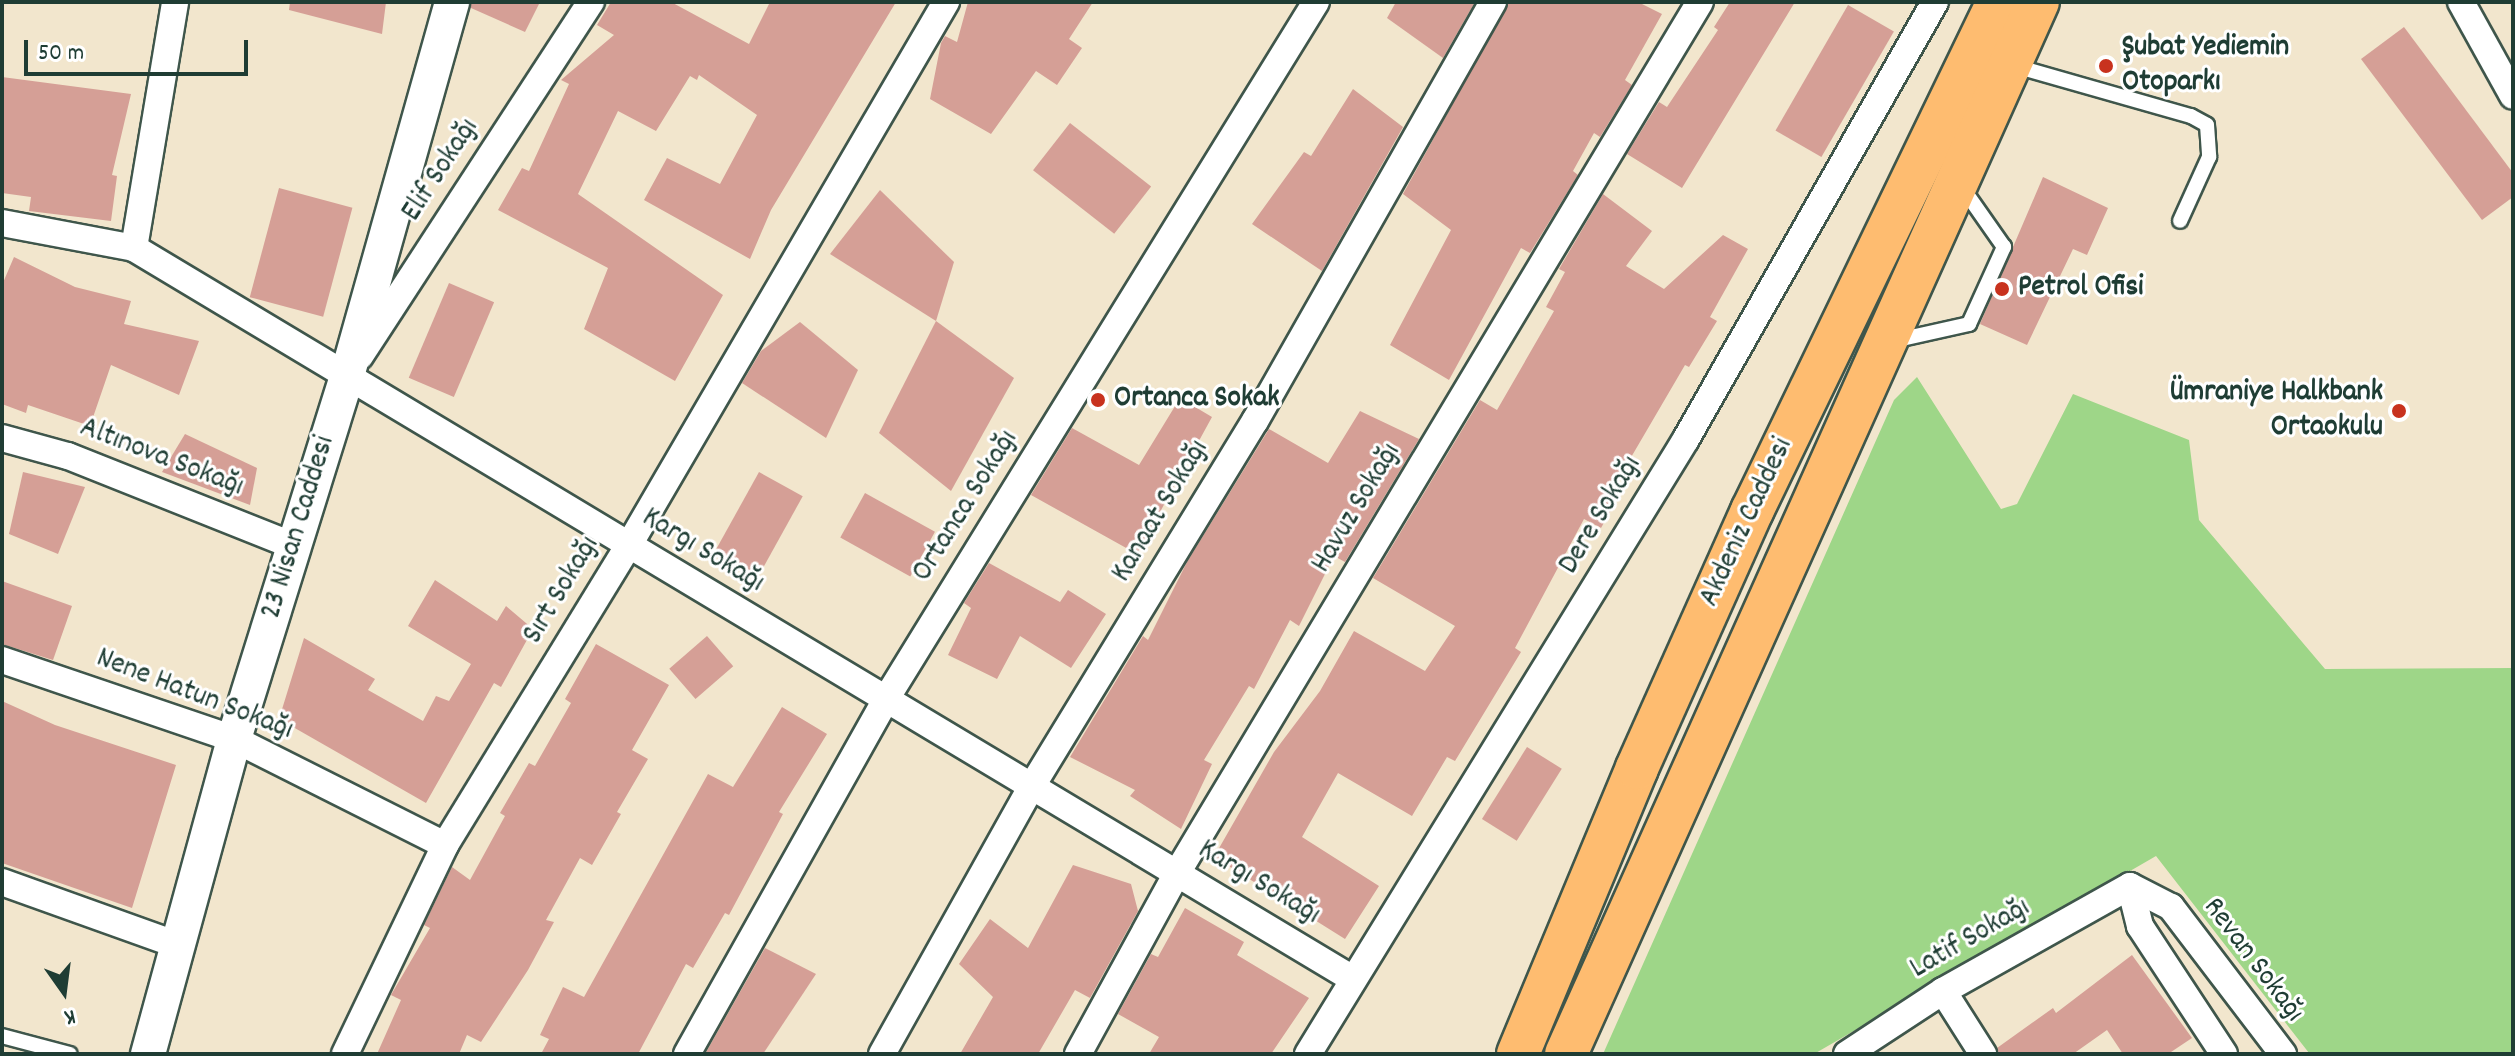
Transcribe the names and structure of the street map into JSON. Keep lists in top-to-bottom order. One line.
{"streets":{"main road":["Akdeniz Caddesi"],"street":["Elif Sokağı","Altınova Sokağı","Ortanca Sokağı","Havuz Sokağı","Kanaat Sokağı","Dere Sokağı","23 Nisan Caddesi","Kargı Sokağı","Sırt Sokağı","Nene Hatun Sokağı","Latif Sokağı","Revan Sokağı"]},"crossings":[["Elif Sokağı","23 Nisan Caddesi"],["Elif Sokağı","Kargı Sokağı"],["Altınova Sokağı","23 Nisan Caddesi"],["Ortanca Sokağı","Kargı Sokağı"],["Havuz Sokağı","Kargı Sokağı"],["Kanaat Sokağı","Kargı Sokağı"],["Dere Sokağı","Kargı Sokağı"],["23 Nisan Caddesi","Kargı Sokağı"],["23 Nisan Caddesi","Nene Hatun Sokağı"],["Kargı Sokağı","Sırt Sokağı"],["Sırt Sokağı","Nene Hatun Sokağı"],["Latif Sokağı","Revan Sokağı"]],"places":["Şubat Yediemin Otoparkı","Petrol Ofisi","Ortanca Sokak","Ümraniye Halkbank Ortaokulu"],"scale_bar":"50 m","north":"bottom"}
